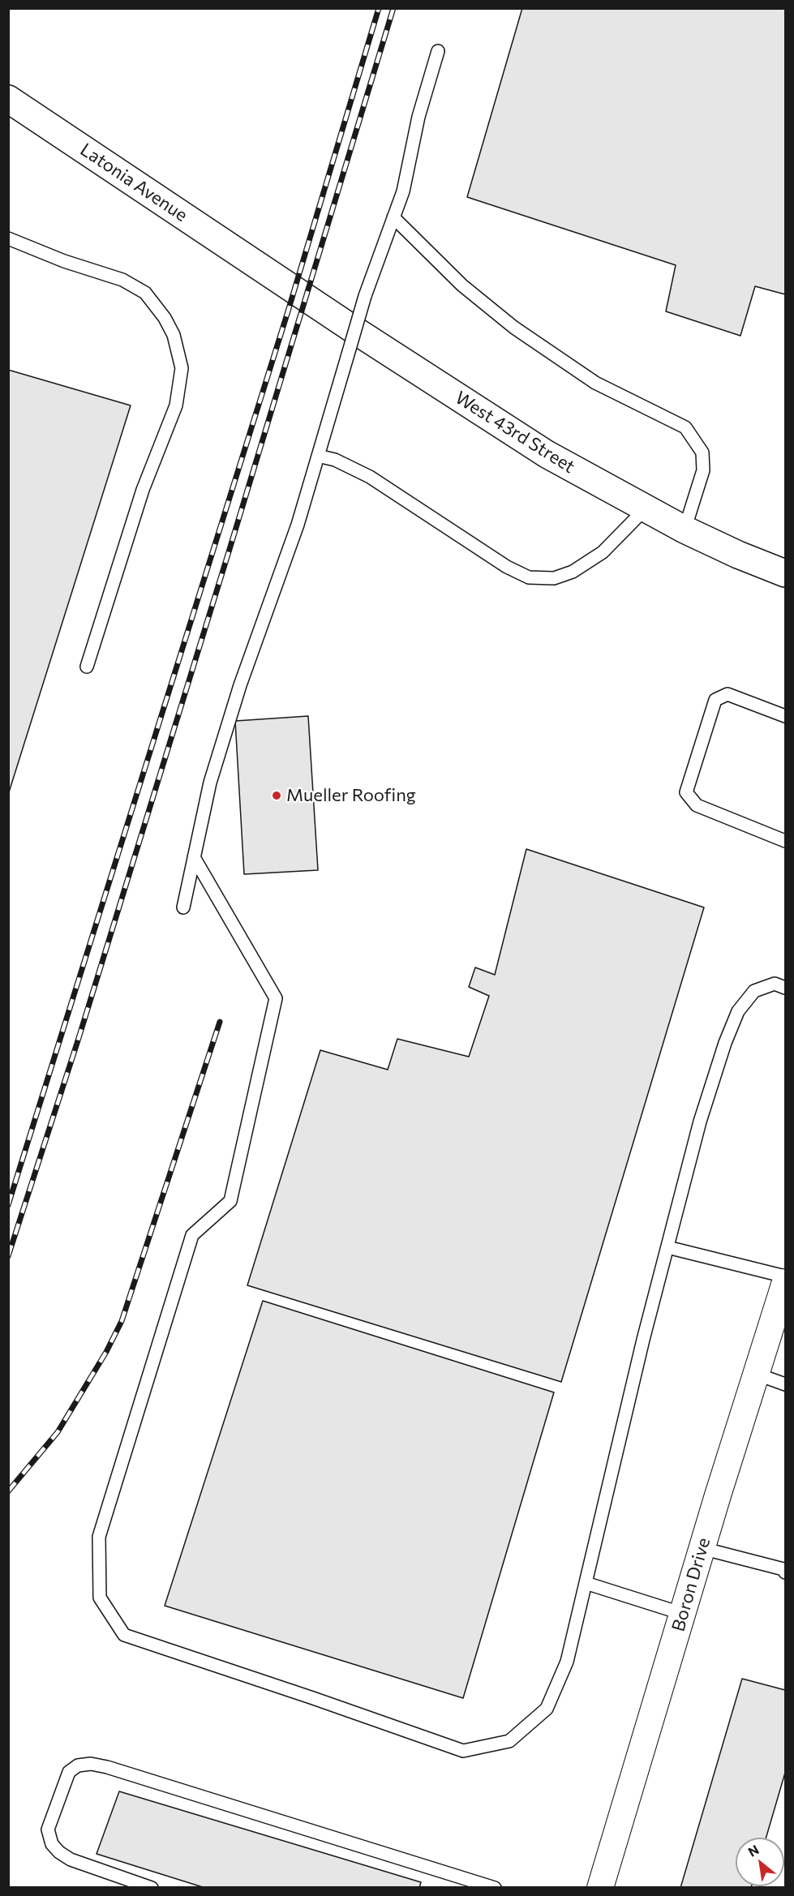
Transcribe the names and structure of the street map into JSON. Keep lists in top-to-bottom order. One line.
{"streets":{"street":["Latonia Avenue","West 43rd Street","Boron Drive"]},"crossings":[["Latonia Avenue","West 43rd Street"]],"places":["Mueller Roofing"],"north":"top left"}
